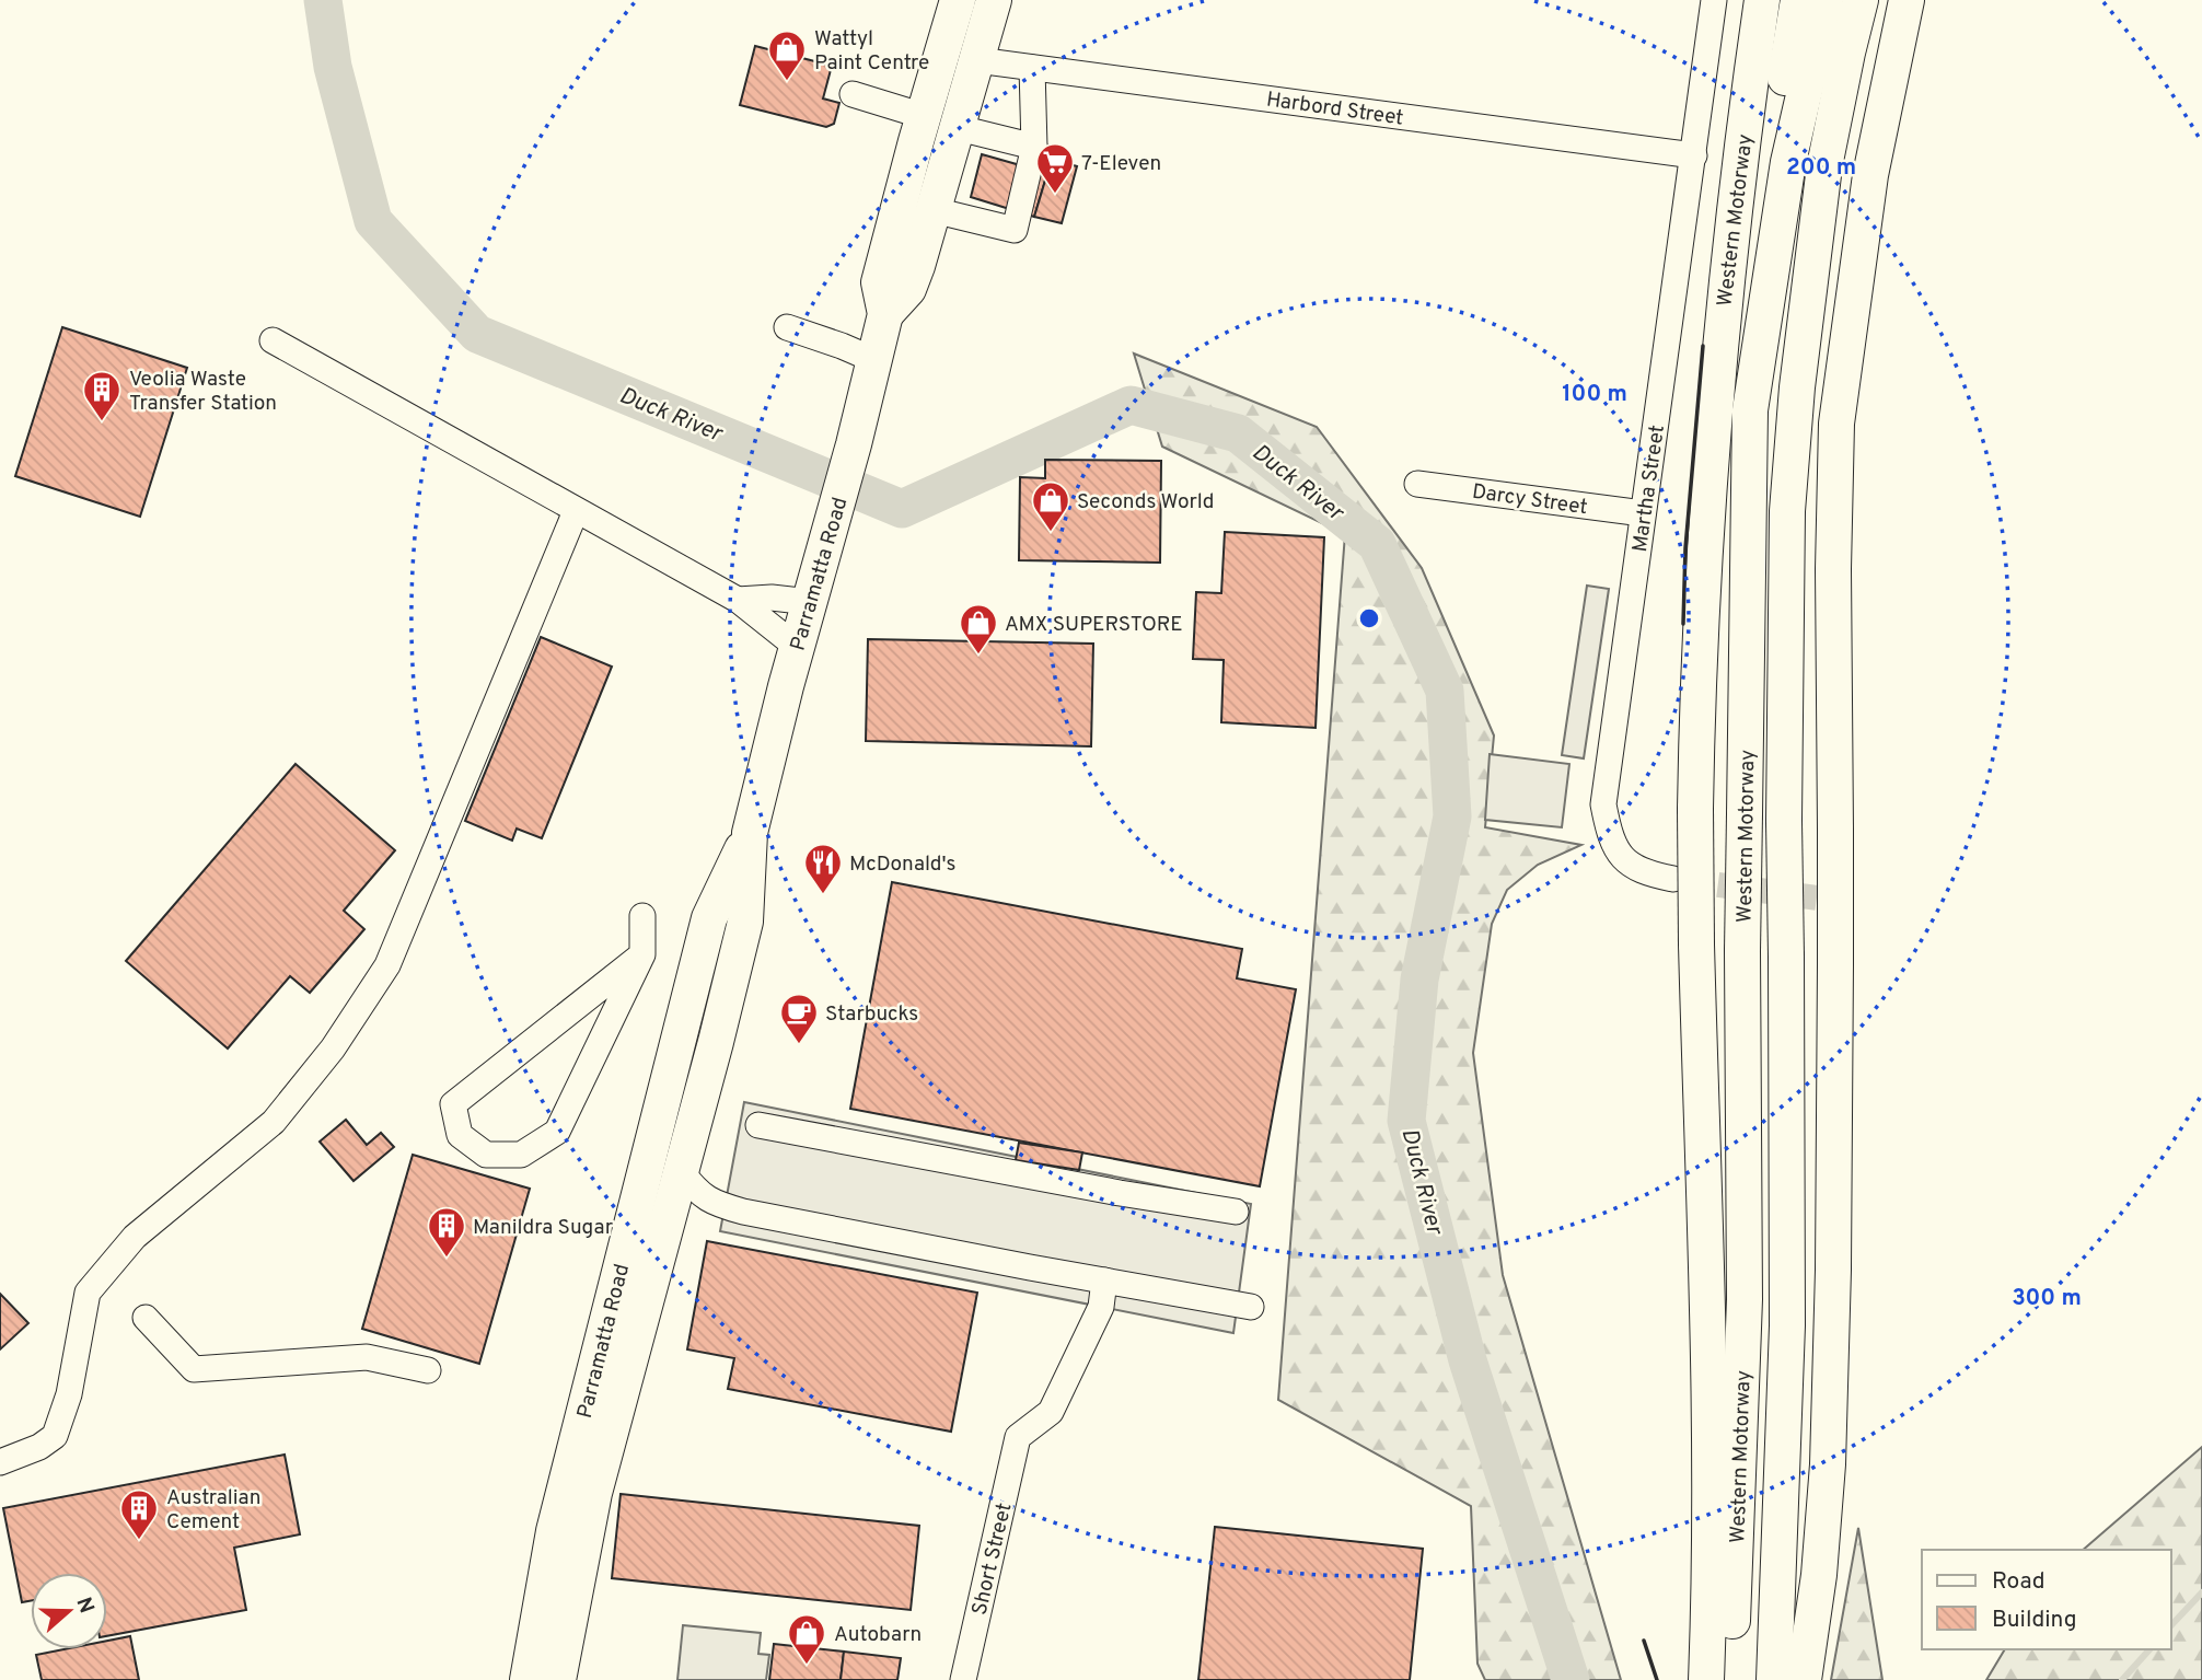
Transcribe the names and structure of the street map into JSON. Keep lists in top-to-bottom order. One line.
{"streets":{"highway":["Western Motorway","Parramatta Road"],"street":["Harbord Street","Martha Street","Darcy Street","Short Street"]},"crossings":[["Harbord Street","Martha Street"],["Harbord Street","Parramatta Road"],["Martha Street","Darcy Street"]],"water":["Duck River"],"places":{"shop":["Wattyl Paint Centre","Seconds World","AMX SUPERSTORE","Autobarn"],"supermarket":["7-Eleven"],"building":["Veolia Waste Transfer Station","Manildra Sugar","Australian Cement"],"restaurant":["McDonald's"],"cafe":["Starbucks"]},"legend":["Road","Building"],"north":"right","rings":["200 m","100 m","300 m"]}
